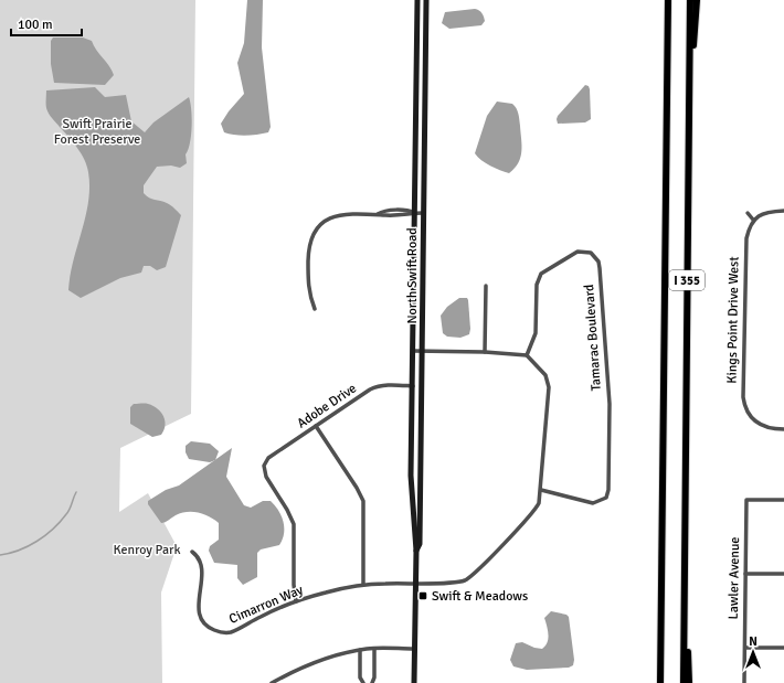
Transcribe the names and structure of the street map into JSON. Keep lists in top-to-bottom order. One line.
{"streets":{"highway":["I 355"],"street":["North Swift Road","Kings Point Drive West","Tamarac Boulevard","Adobe Drive","Lawler Avenue","Cimarron Way"]},"crossings":[["North Swift Road","Adobe Drive"],["North Swift Road","Cimarron Way"],["Tamarac Boulevard","Cimarron Way"],["Adobe Drive","Cimarron Way"]],"parks":["Swift Prairie Forest Preserve","Kenroy Park"],"places":{"transit":["Swift & Meadows"]},"scale_bar":"100 m","north":"top"}
